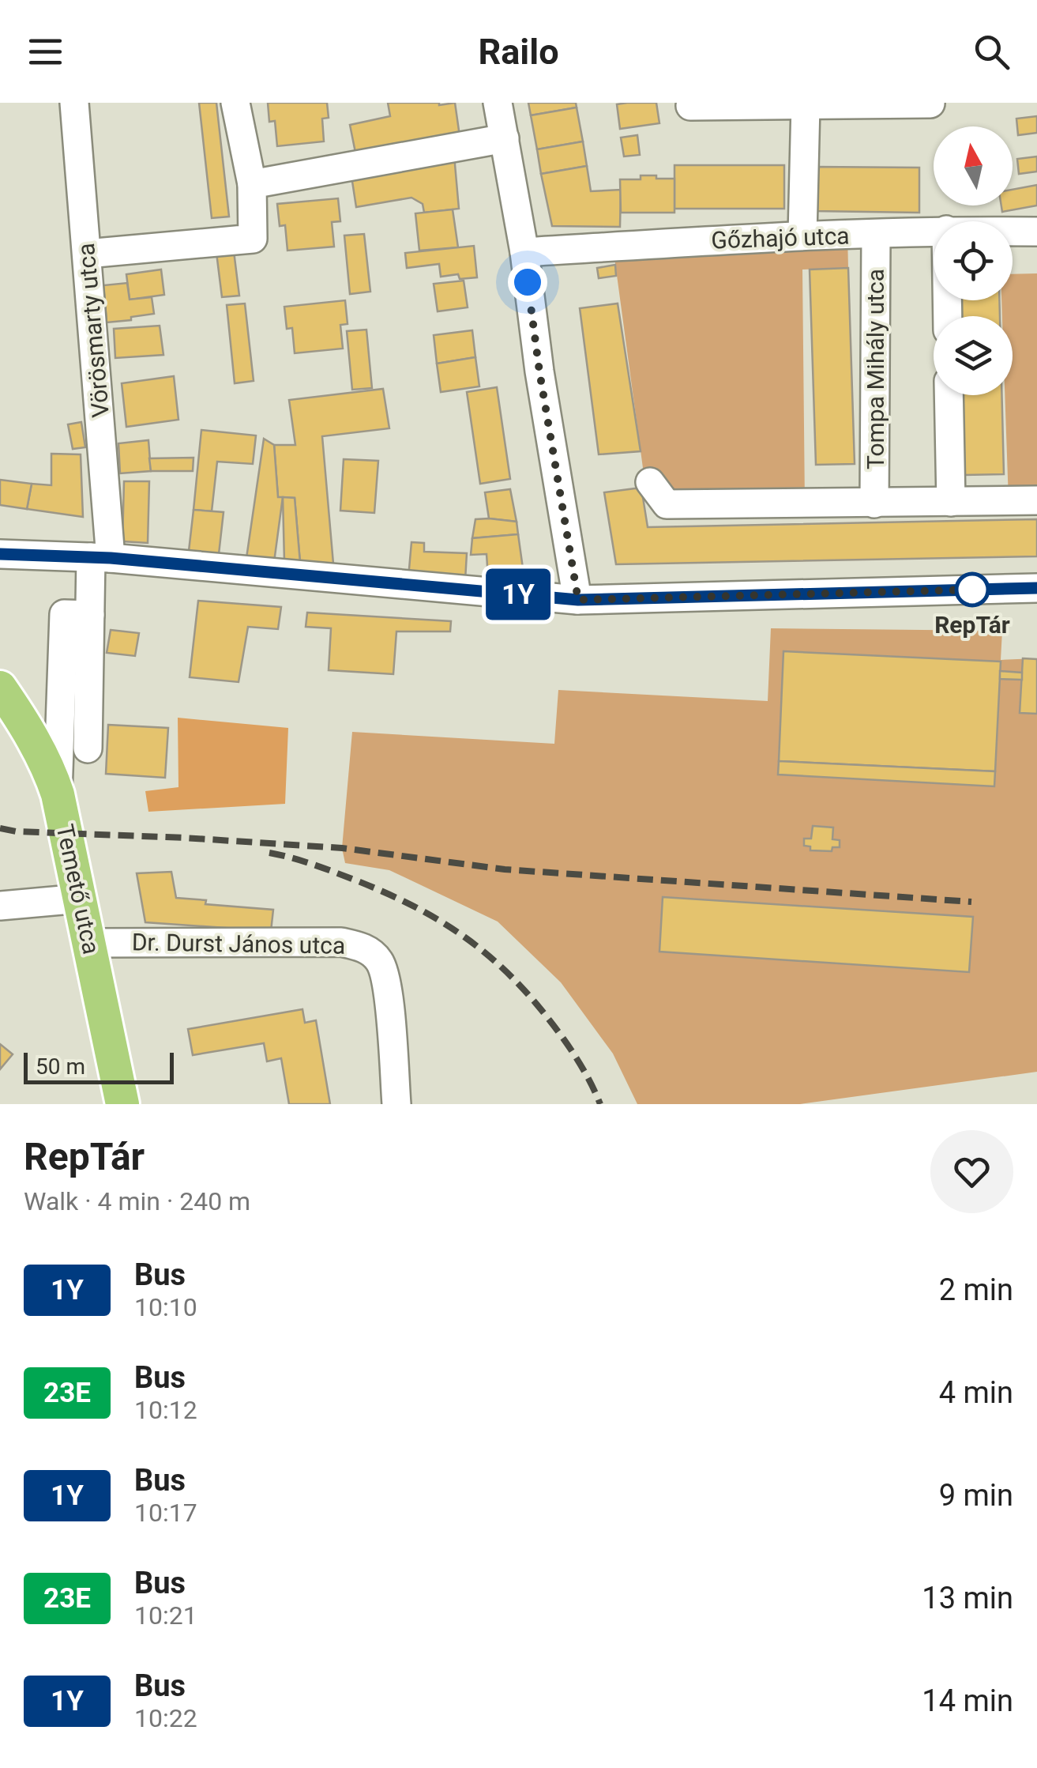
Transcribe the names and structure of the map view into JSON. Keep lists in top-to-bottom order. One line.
{"streets":{"main road":["Temető utca"],"street":["Gőzhajó utca","Vörösmarty utca","Tompa Mihály utca","Dr. Durst János utca"]},"crossings":[["Gőzhajó utca","Tompa Mihály utca"],["Temető utca","Dr. Durst János utca"]],"places":["RepTár"],"lines":["bus line 1Y"],"scale_bar":"50 m","north":"top","page":{"header":"Railo","on_map":"1Y","scale":"50 m","heading":["RepTár","Walk · 4 min · 240 m"],"list":[{"mark":"1Y","name":"Bus","note":"10:10","value":"2 min"},{"mark":"23E","name":"Bus","note":"10:12","value":"4 min"},{"mark":"1Y","name":"Bus","note":"10:17","value":"9 min"},{"mark":"23E","name":"Bus","note":"10:21","value":"13 min"},{"mark":"1Y","name":"Bus","note":"10:22","value":"14 min"}]}}
